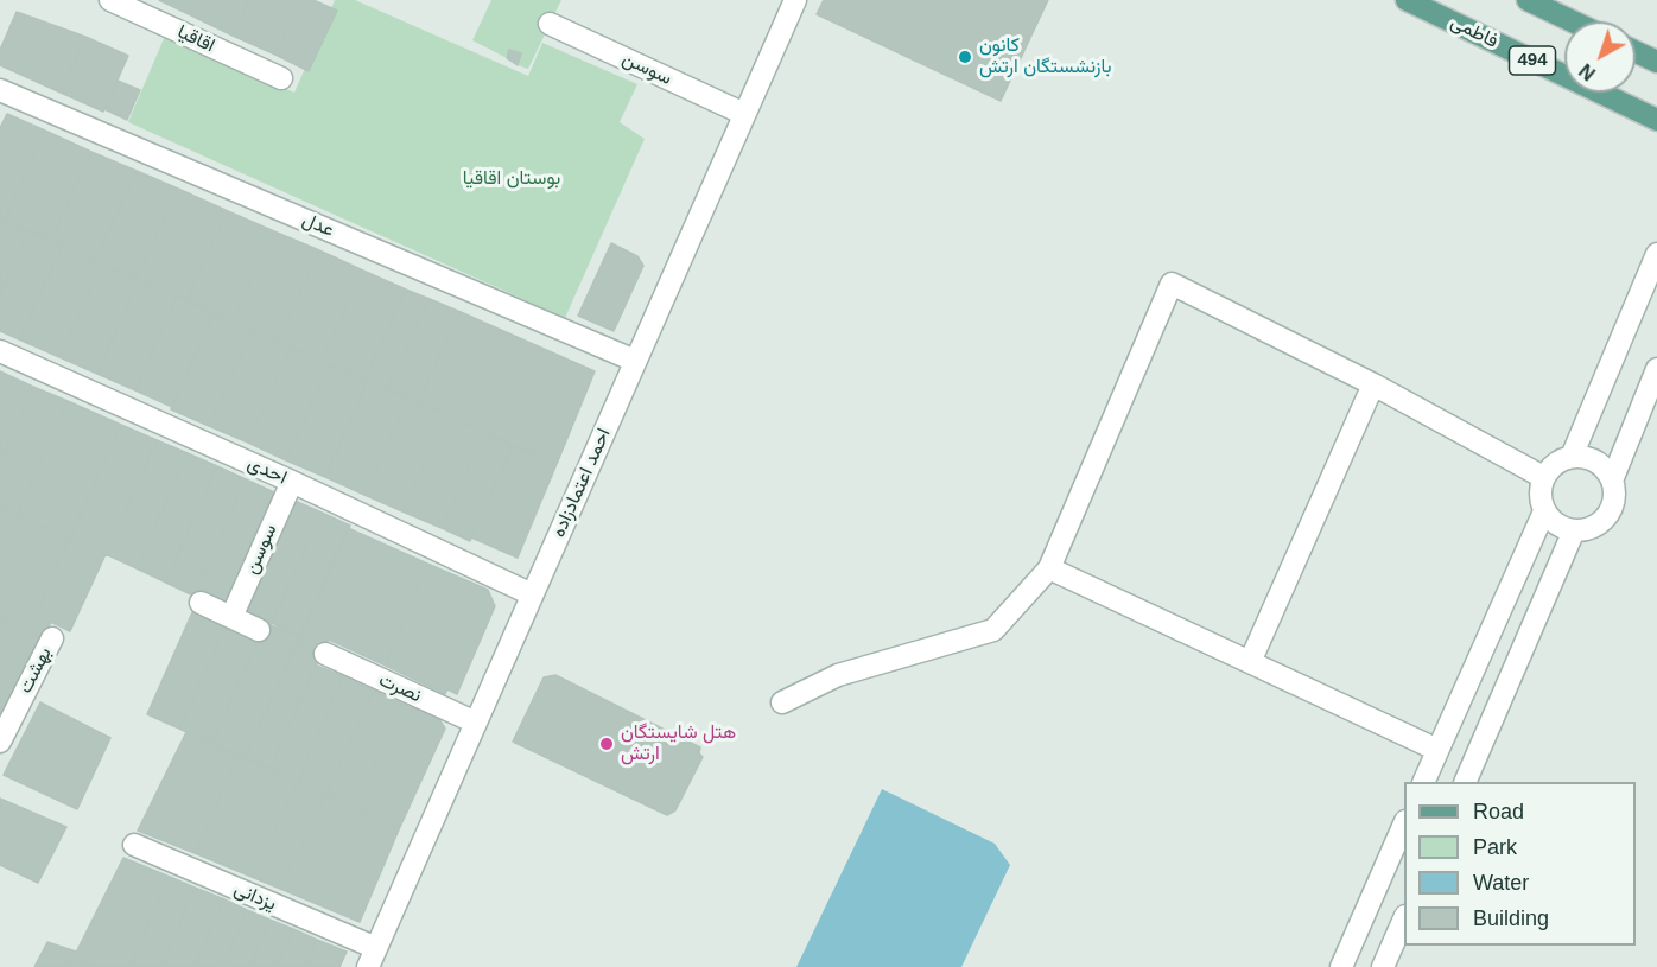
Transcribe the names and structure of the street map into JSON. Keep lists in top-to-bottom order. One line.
{"streets":{"main road":["فاطمی","494"],"street":["اقاقیا","سوسن","عدل","احدی","احمد اعتمادزاده","بهشت","نصرت","یزدانی"]},"crossings":[["سوسن","احدی"],["سوسن","احمد اعتمادزاده"],["عدل","احمد اعتمادزاده"],["احدی","احمد اعتمادزاده"],["احمد اعتمادزاده","نصرت"],["احمد اعتمادزاده","یزدانی"]],"parks":["بوستان اقاقیا"],"places":["کانون بازنشستگان ارتش","هتل شایستگان ارتش"],"legend":["Road","Park","Water","Building"],"north":"bottom left"}
